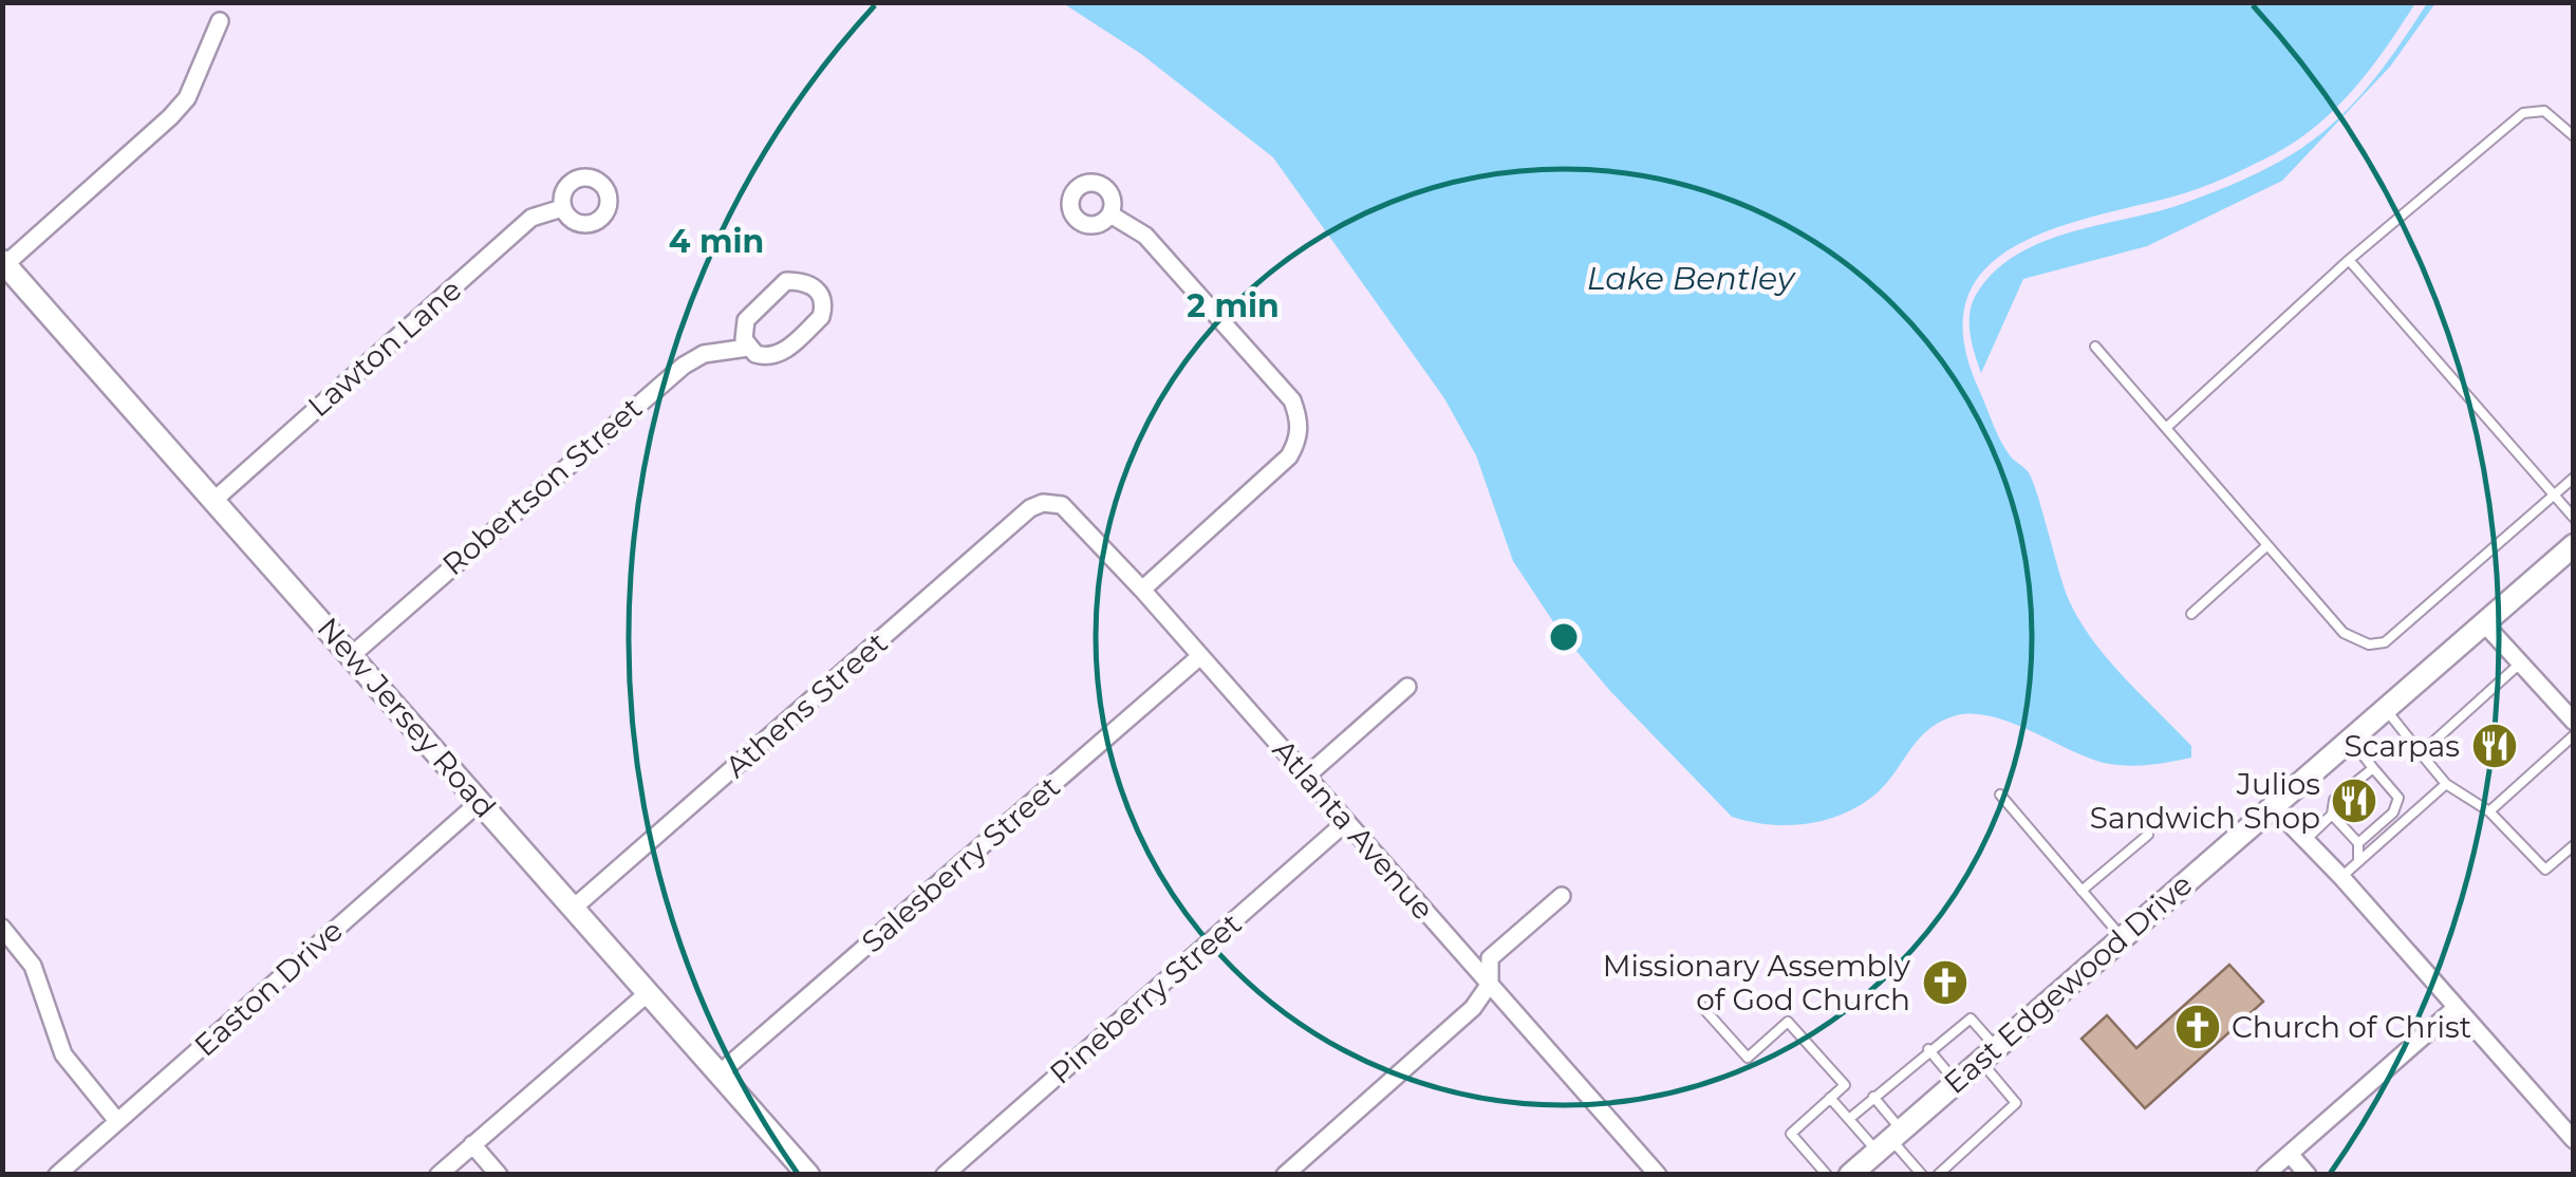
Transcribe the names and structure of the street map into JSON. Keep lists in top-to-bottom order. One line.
{"streets":{"street":["Lawton Lane","Robertson Street","Athens Street","New Jersey Road","Atlanta Avenue","Salesberry Street","East Edgewood Drive","Easton Drive","Pineberry Street"]},"crossings":[["Lawton Lane","New Jersey Road"],["Robertson Street","New Jersey Road"],["Athens Street","New Jersey Road"],["Athens Street","Atlanta Avenue"],["New Jersey Road","Salesberry Street"],["New Jersey Road","Easton Drive"],["Atlanta Avenue","Salesberry Street"],["Atlanta Avenue","Pineberry Street"]],"water":["Lake Bentley"],"places":{"restaurant":["Scarpas","Julios Sandwich Shop"],"church":["Missionary Assembly of God Church","Church of Christ"]},"rings":["4 min","2 min"]}
